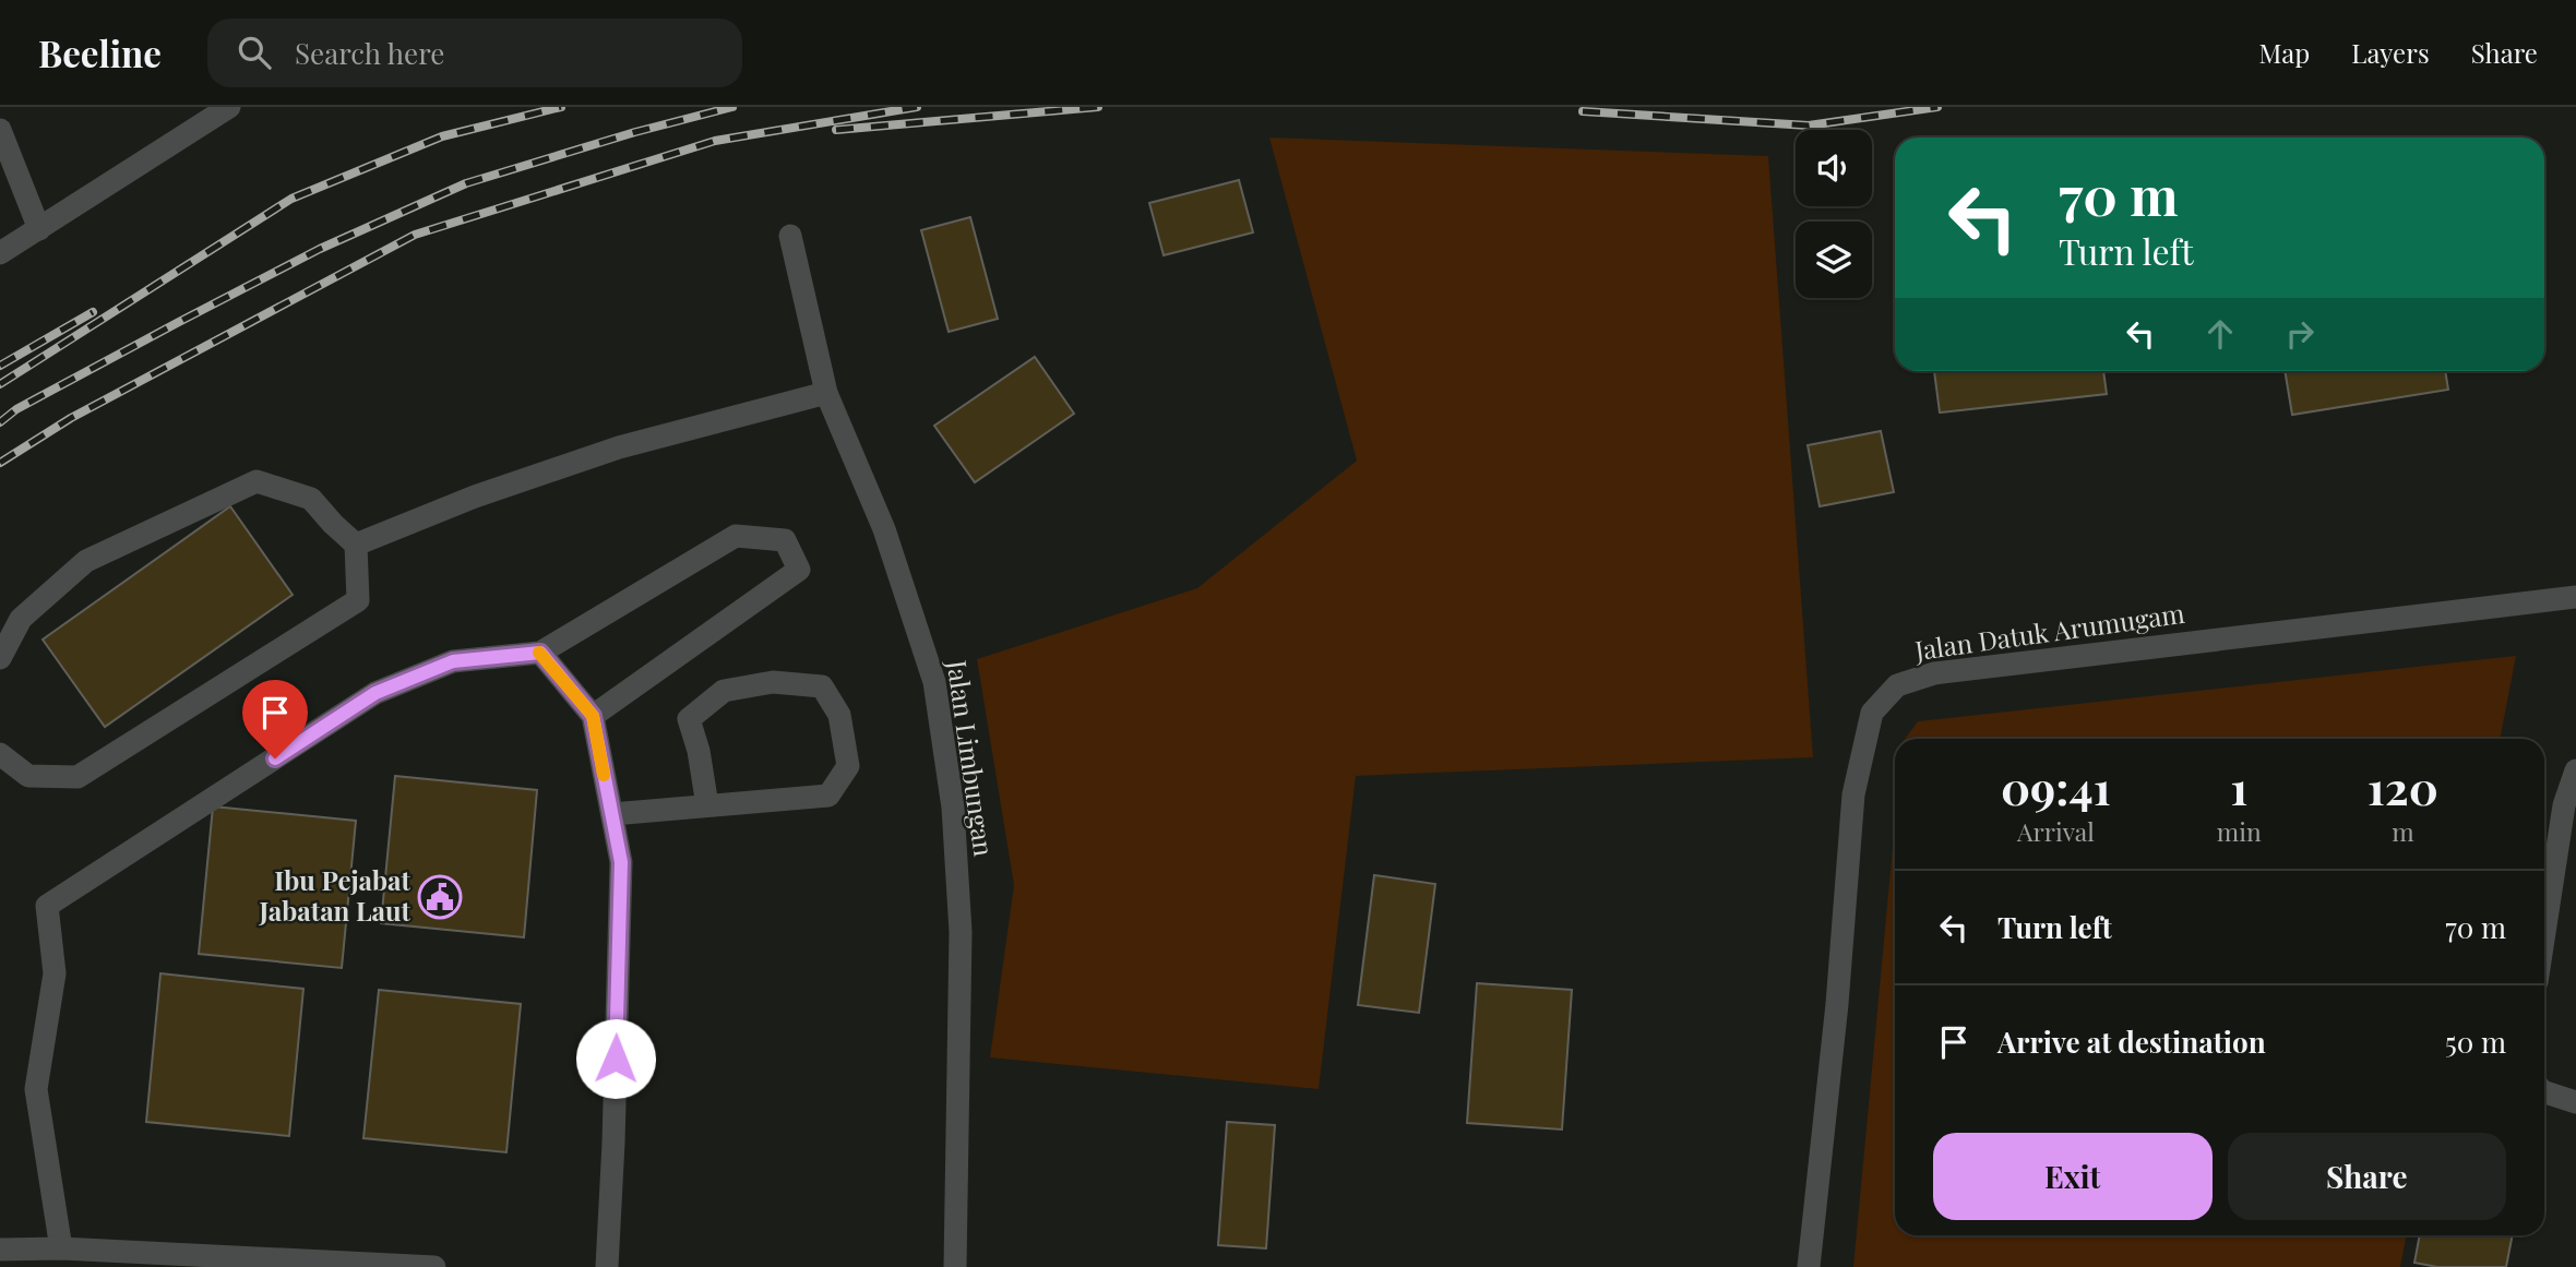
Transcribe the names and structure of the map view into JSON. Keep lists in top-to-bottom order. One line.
{"streets":{"street":["Jalan Datuk Arumugam","Jalan Limbungan"]},"places":{"public building":["Ibu Pejabat Jabatan Laut"]},"page":{"header":"Beeline","search":"Search here","nav":["Map","Layers","Share"],"turn":["70 m","Turn left"],"eta":["09:41","Arrival","1","min","120","m"],"list":[{"name":"Turn left","value":"70 m"},{"name":"Arrive at destination","value":"50 m"}],"buttons":["Exit","Share"]}}
